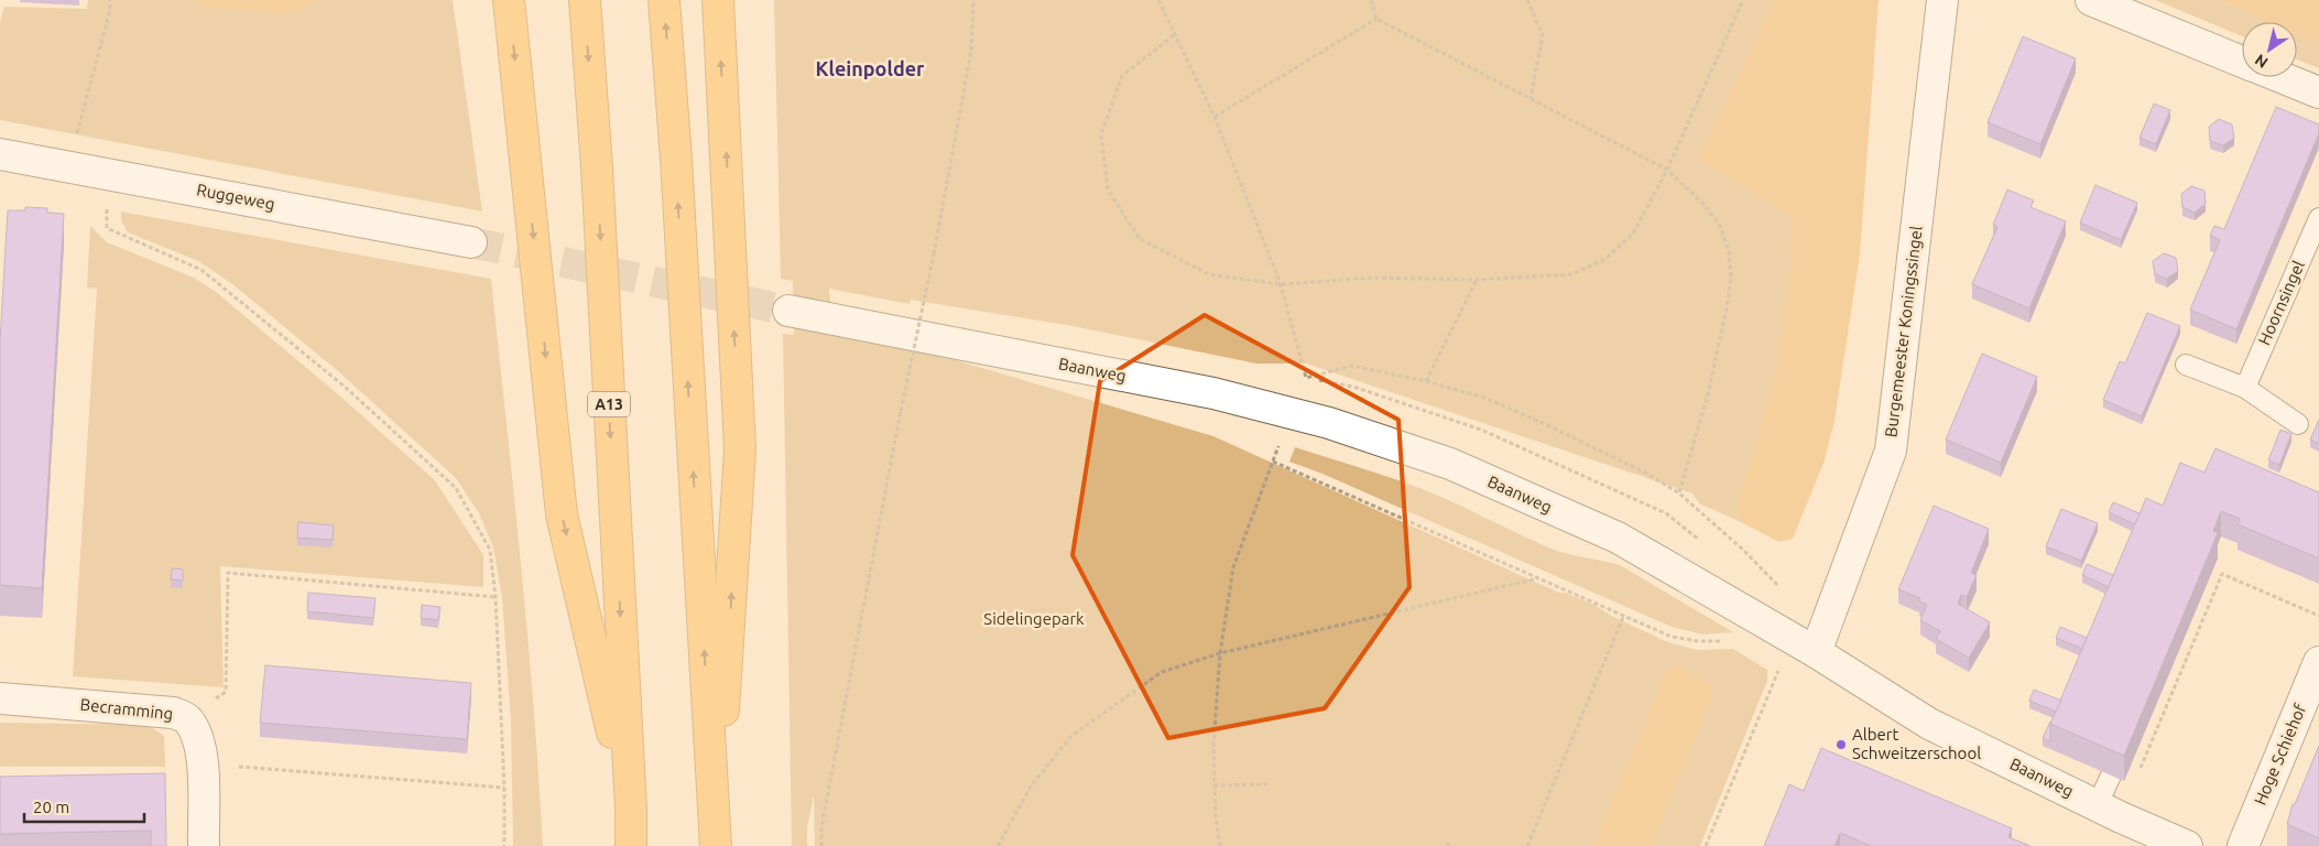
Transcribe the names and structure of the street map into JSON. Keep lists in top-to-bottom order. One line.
{"streets":{"highway":["A13"],"street":["Ruggeweg","Burgemeester Koningssingel","Baanweg","Becramming","Hoge Schiehof"],"lane":["Hoornsingel"]},"crossings":[["Burgemeester Koningssingel","Baanweg"]],"districts":["Kleinpolder"],"parks":["Sidelingepark"],"places":["Albert Schweitzerschool"],"scale_bar":"20 m","north":"bottom left"}
